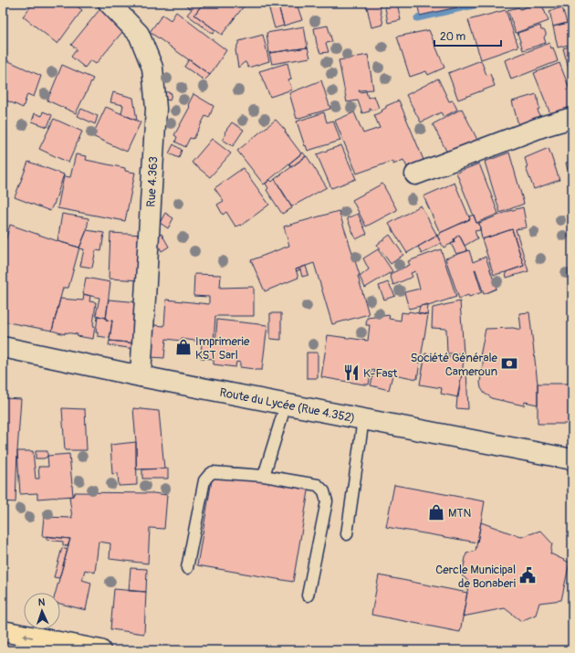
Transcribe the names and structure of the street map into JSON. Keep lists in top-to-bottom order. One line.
{"streets":{"main road":["Rue 4.363","Route du Lycée (Rue 4.352)"]},"crossings":[["Rue 4.363","Route du Lycée (Rue 4.352)"]],"places":{"shop":["Imprimerie KST Sarl","MTN"],"bank":["Société Générale Cameroun"],"restaurant":["K-Fast"],"public building":["Cercle Municipal de Bonaberi"]},"scale_bar":"20 m","north":"top"}
